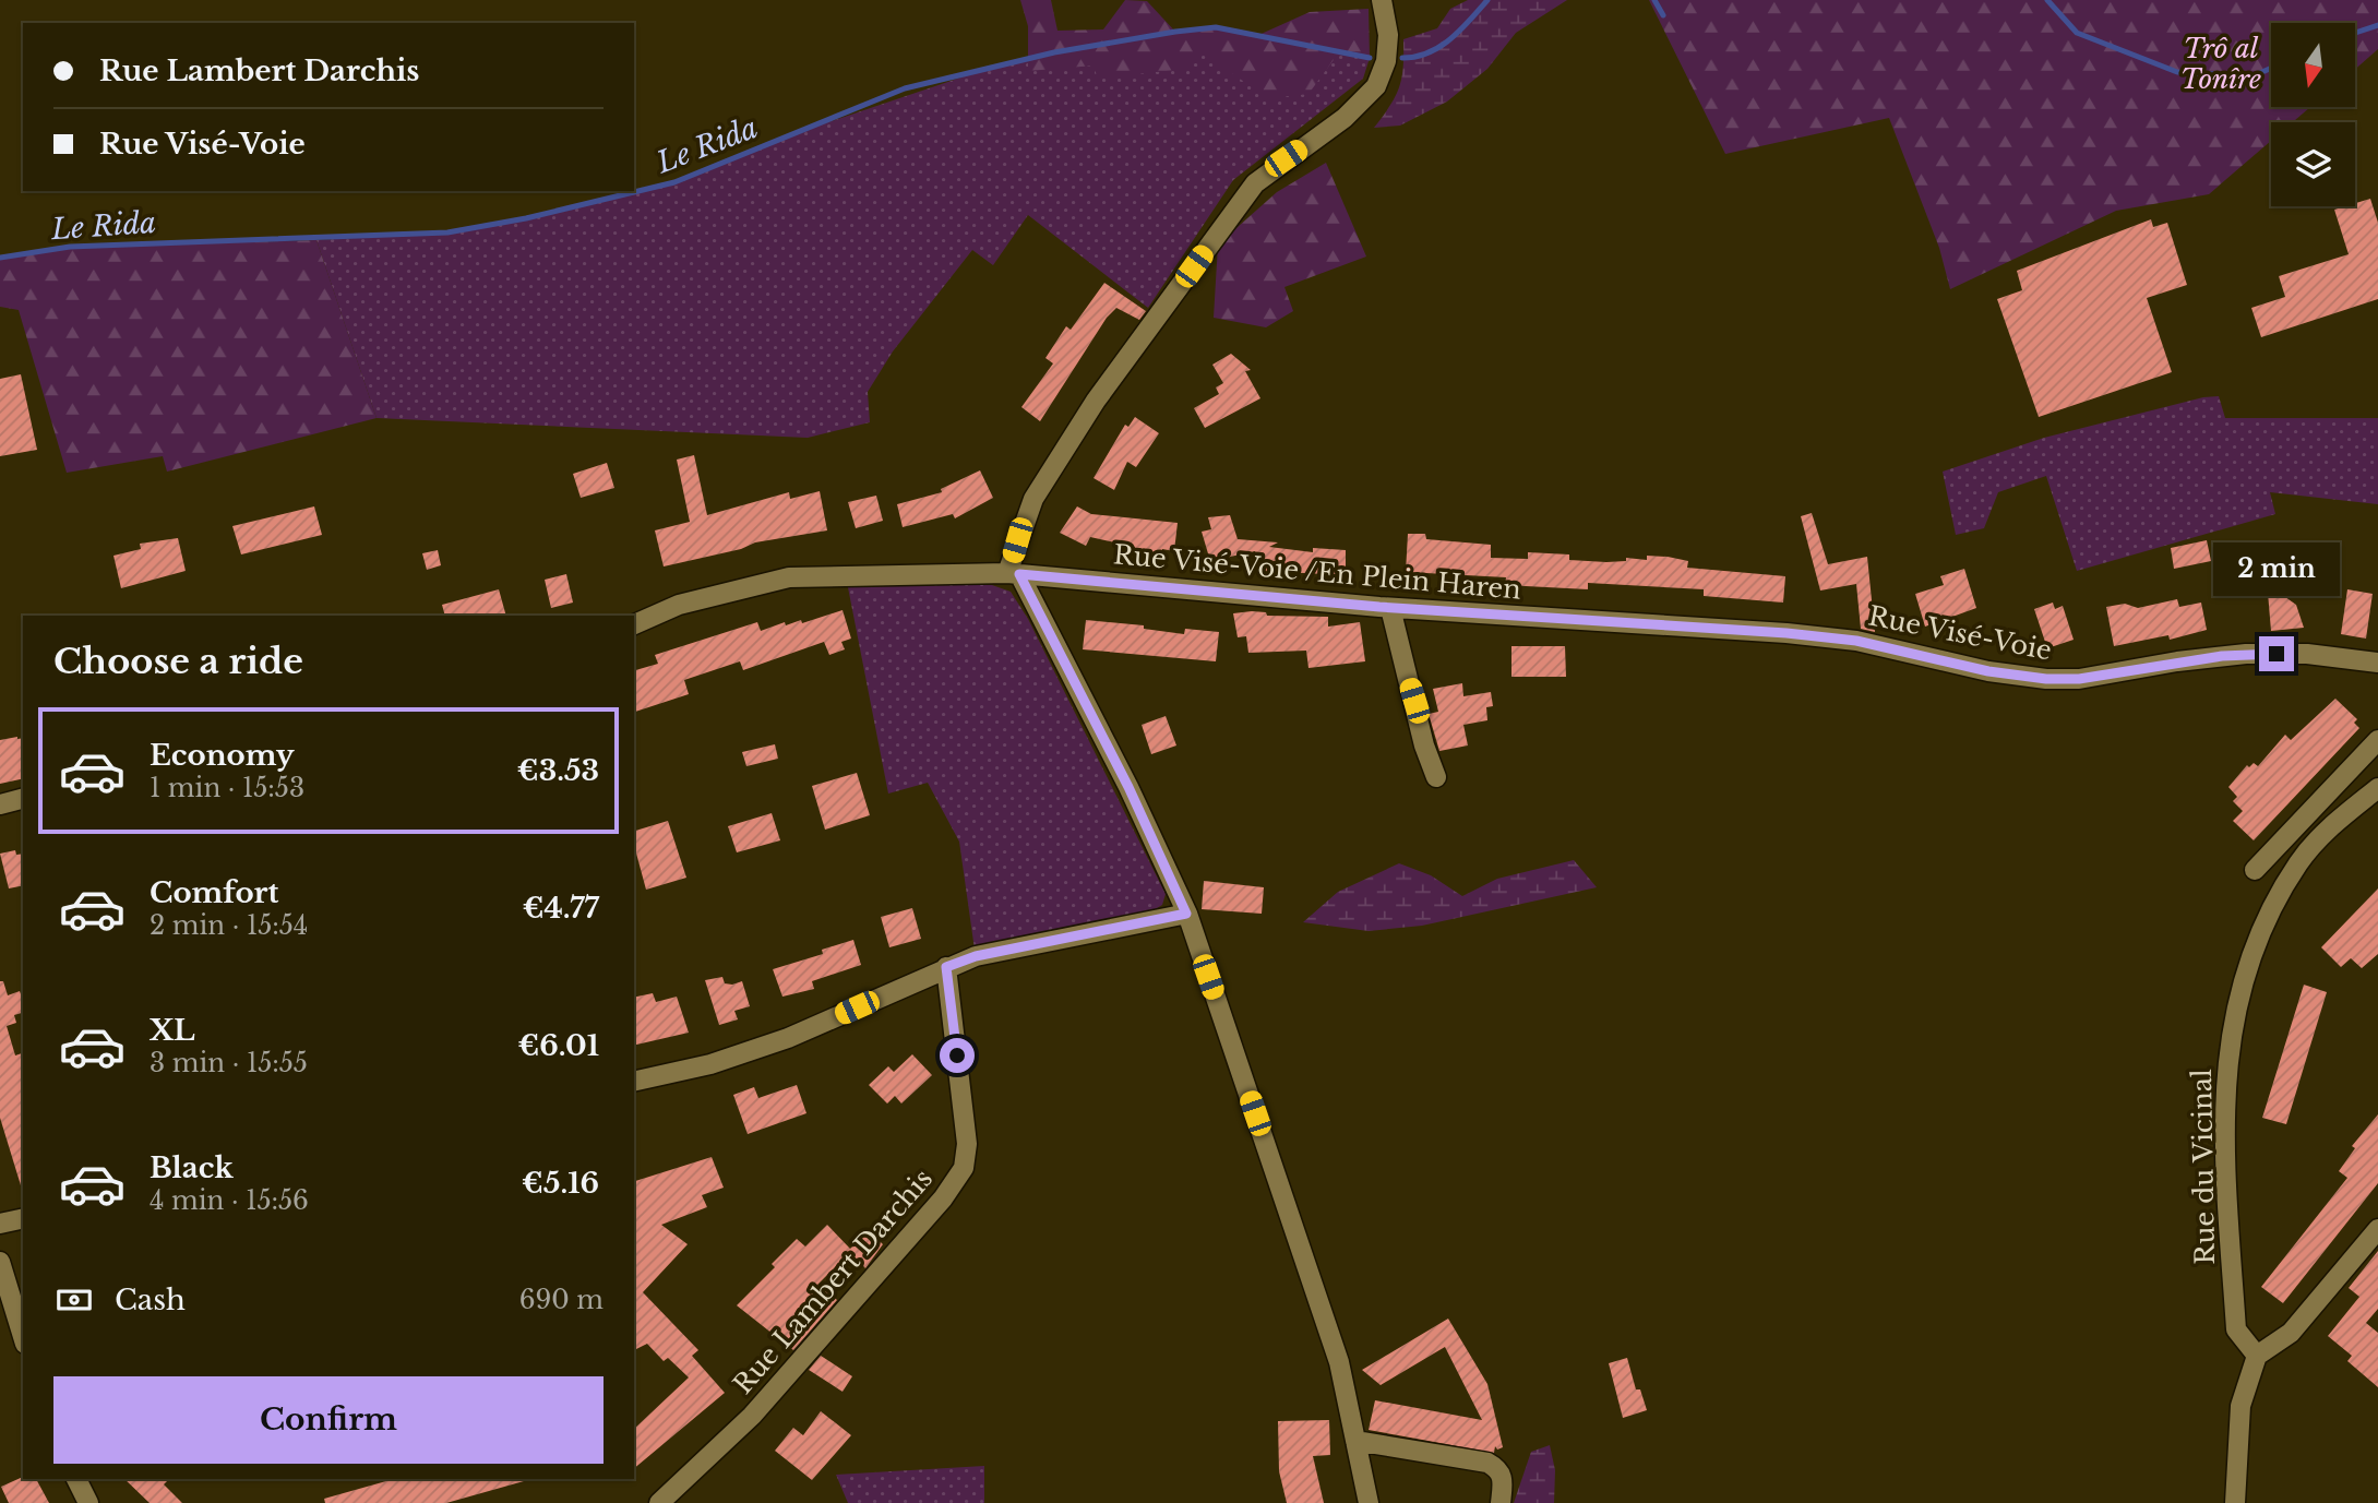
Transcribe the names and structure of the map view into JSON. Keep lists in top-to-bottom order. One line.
{"streets":{"street":["Rue Visé-Voie /En Plein Haren","Rue Visé-Voie","Rue du Vicinal","Rue Lambert Darchis"]},"crossings":[["Rue Visé-Voie /En Plein Haren","Rue Visé-Voie"]],"water":["Le Rida"],"parks":["Trô al Tonîre"],"north":"bottom","page":{"banner":["Rue Lambert Darchis","Rue Visé-Voie"],"bubble":"2 min","heading":"Choose a ride","list":[{"name":"Economy","note":"1 min · 15:53","value":"€3.53"},{"name":"Comfort","note":"2 min · 15:54","value":"€4.77"},{"name":"XL","note":"3 min · 15:55","value":"€6.01"},{"name":"Black","note":"4 min · 15:56","value":"€5.16"}],"pay":["Cash","690 m"],"buttons":"Confirm"}}
